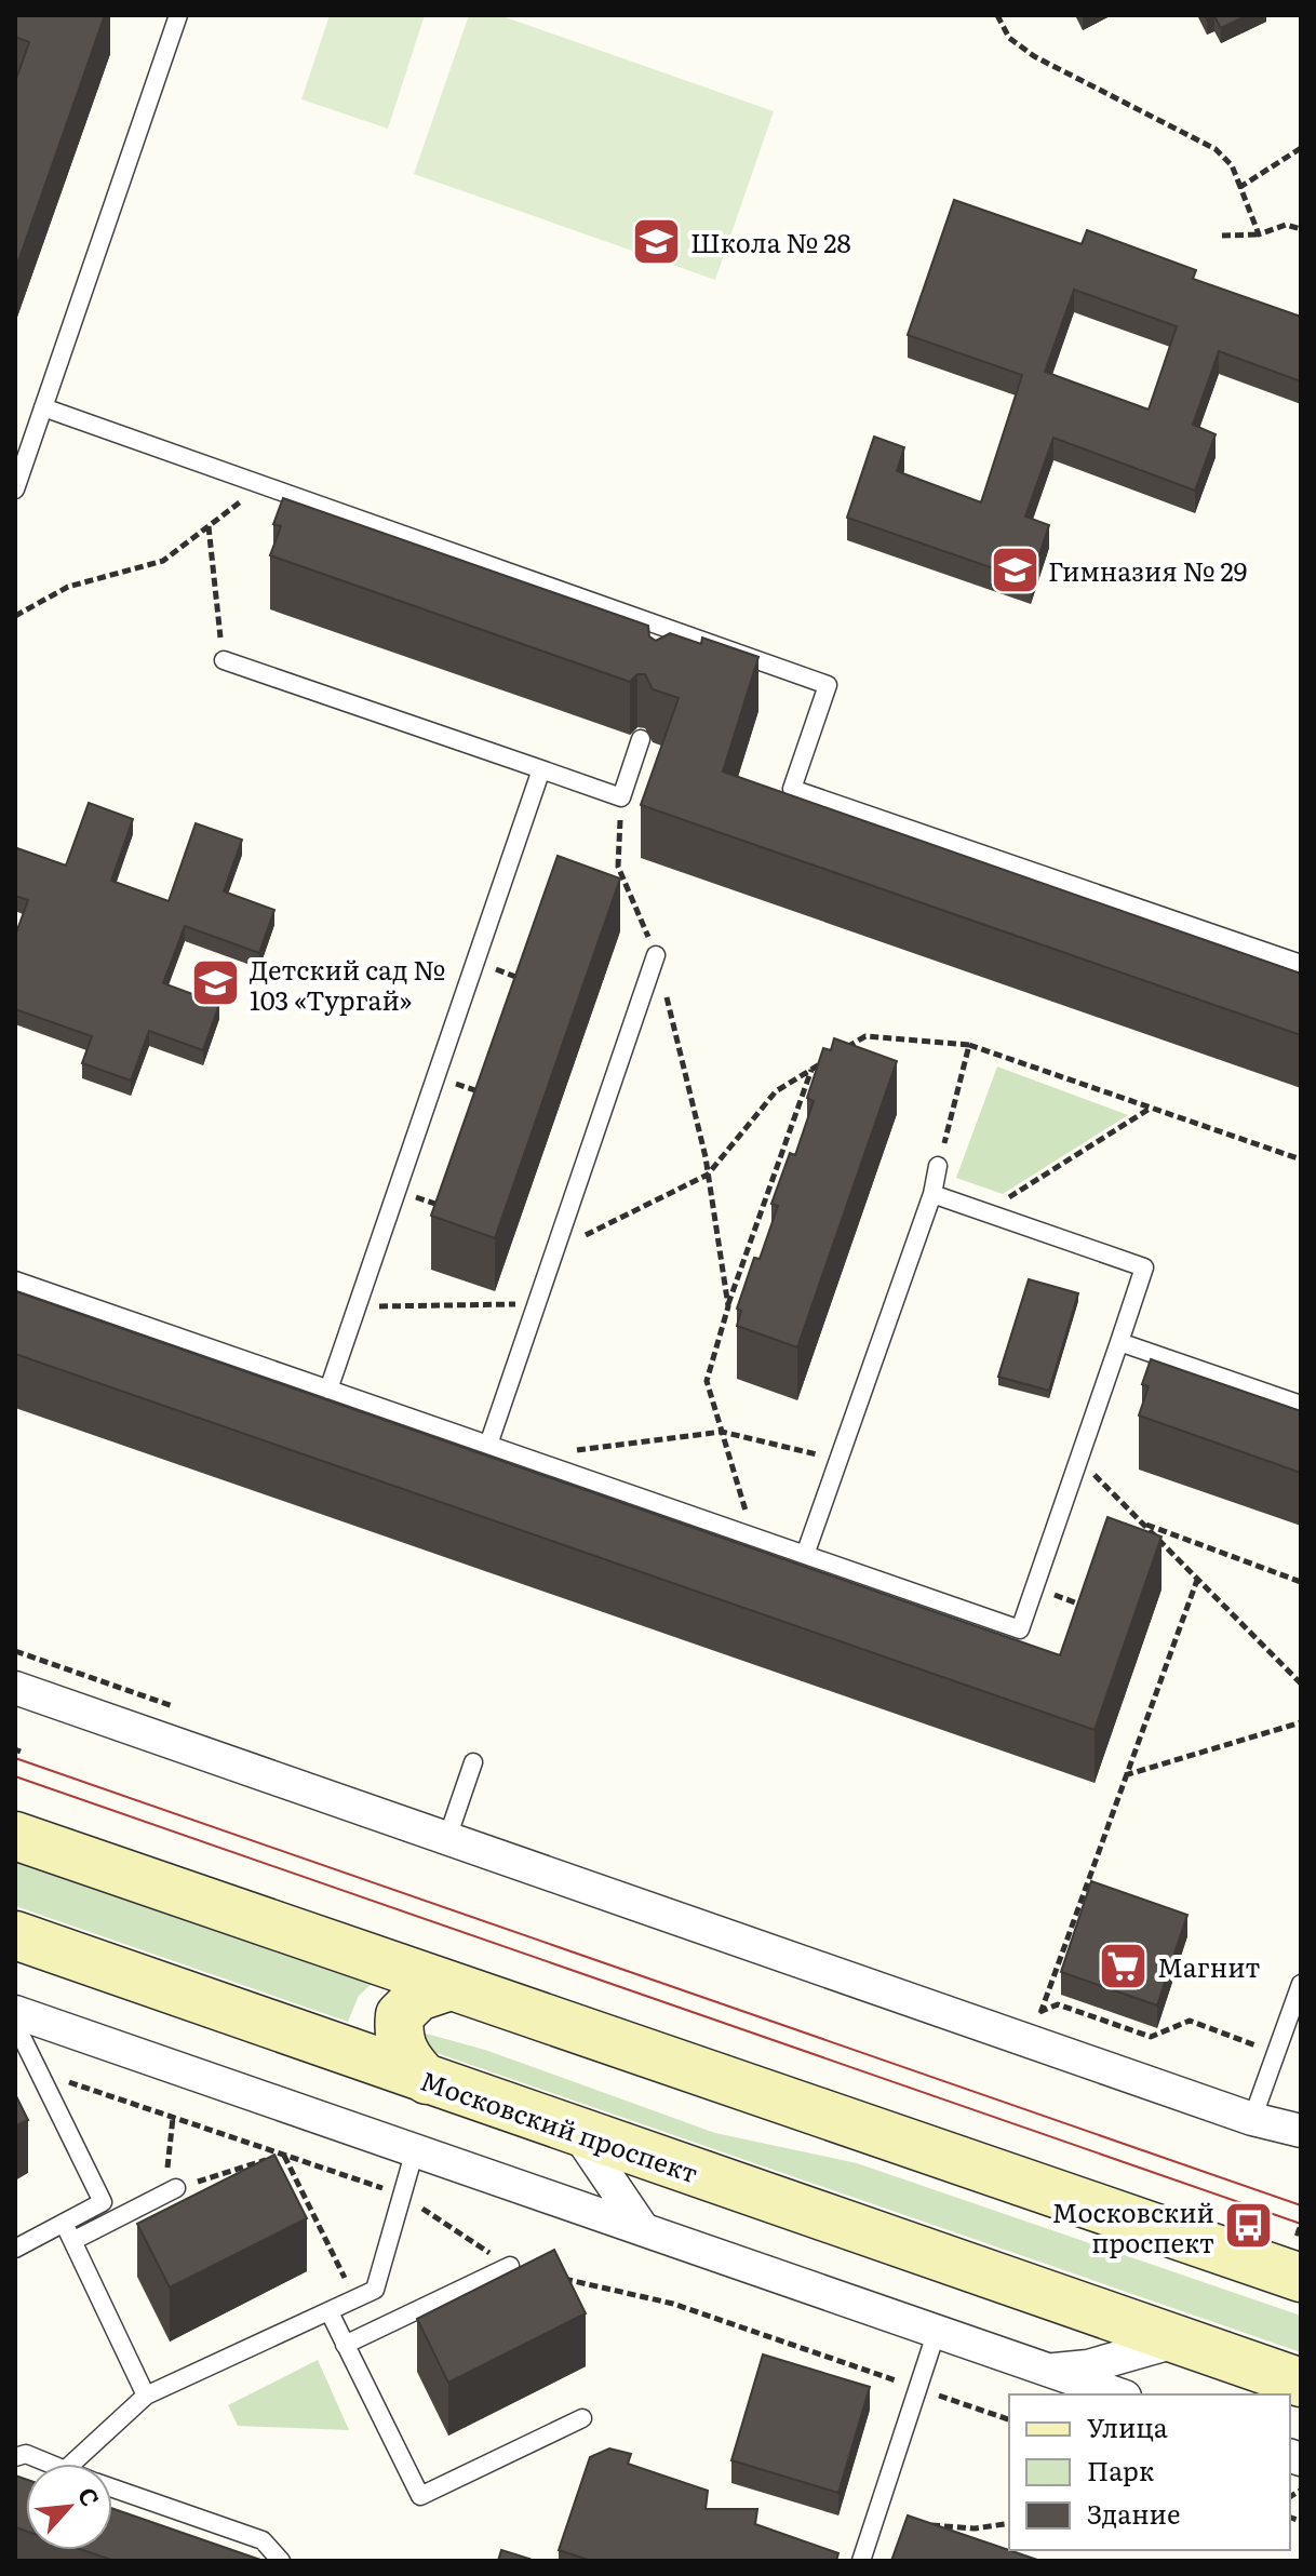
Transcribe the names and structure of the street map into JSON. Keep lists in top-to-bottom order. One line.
{"streets":{"main road":["Московский проспект"]},"places":{"school or university":["Школа № 28","Гимназия № 29","Детский сад № 103 «Тургай»"],"supermarket":["Магнит"],"bus stop":["Московский проспект"]},"legend":["Улица","Парк","Здание"],"north":"top right"}
